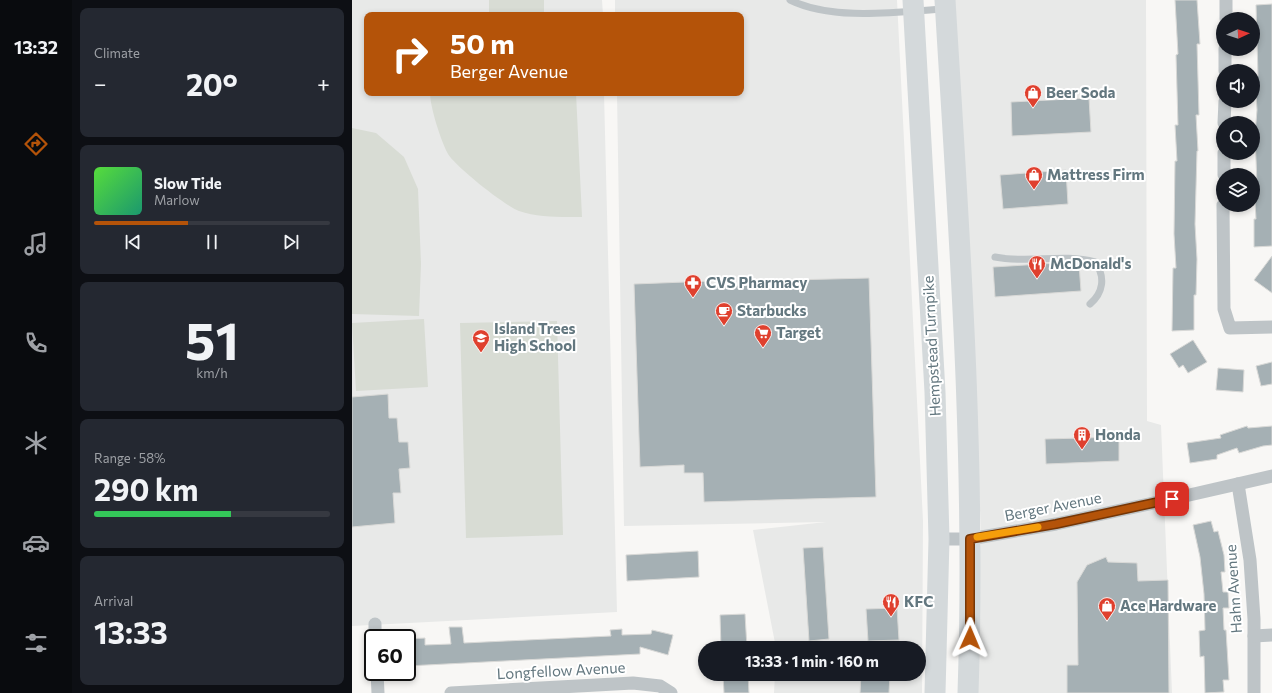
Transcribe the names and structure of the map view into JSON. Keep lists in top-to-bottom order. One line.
{"streets":{"main road":["Hempstead Turnpike"],"street":["Berger Avenue","Hahn Avenue","Longfellow Avenue"]},"crossings":[["Hempstead Turnpike","Berger Avenue"],["Berger Avenue","Hahn Avenue"]],"places":{"shop":["Beer Soda","Mattress Firm","Ace Hardware"],"restaurant":["McDonald's","KFC"],"pharmacy":["CVS Pharmacy"],"cafe":["Starbucks"],"supermarket":["Target"],"school or university":["Island Trees High School"],"building":["Honda"]},"north":"right","page":{"tabs":"13:32","tile":["Climate",["51","km/h"],["Range · 58%","290 km"],["Arrival","13:33"]],"turn":["50 m","Berger Avenue"],"heat":["−","20°","+"],"song":["Slow Tide","Marlow"],"limit":"60","trip":"13:33 · 1 min · 160 m"}}
